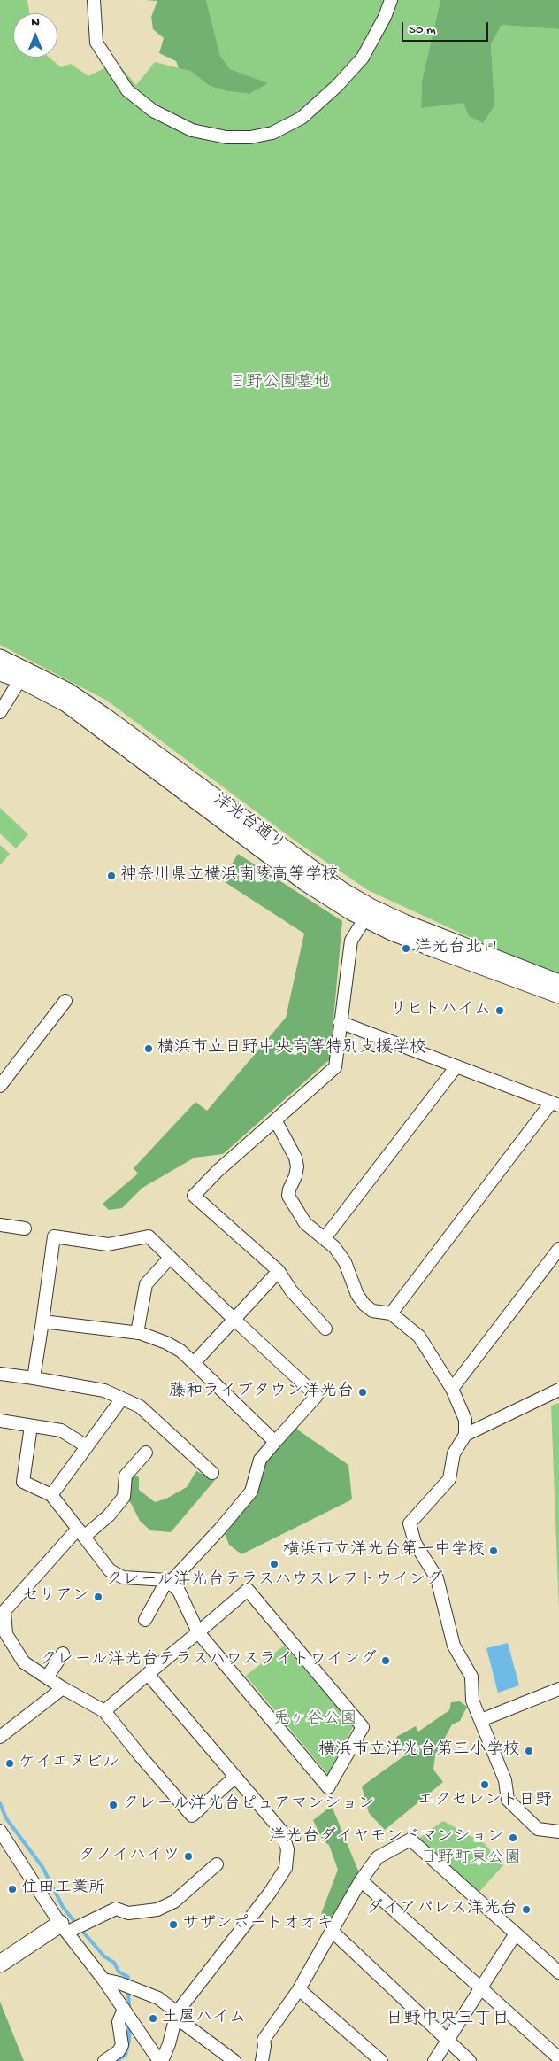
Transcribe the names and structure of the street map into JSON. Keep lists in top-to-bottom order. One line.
{"streets":{"street":["洋光台通り"]},"districts":["日野中央三丁目"],"parks":["日野公園墓地","兎ヶ谷公園","日野町東公園"],"places":["神奈川県立横浜南陵高等学校","洋光台北口","リヒトハイム","横浜市立日野中央高等特別支援学校","藤和ライブタウン洋光台","横浜市立洋光台第一中学校","クレール洋光台テラスハウスレフトウイング","セリアン","クレール洋光台テラスハウスライトウイング","横浜市立洋光台第三小学校","ケイエヌビル","エクセレント日野","クレール洋光台ピュアマンション","洋光台ダイヤモンドマンション","タノイハイツ","住田工業所","ダイアパレス洋光台","サザンポートオオキ","土屋ハイム"],"scale_bar":"50 m","north":"top"}
